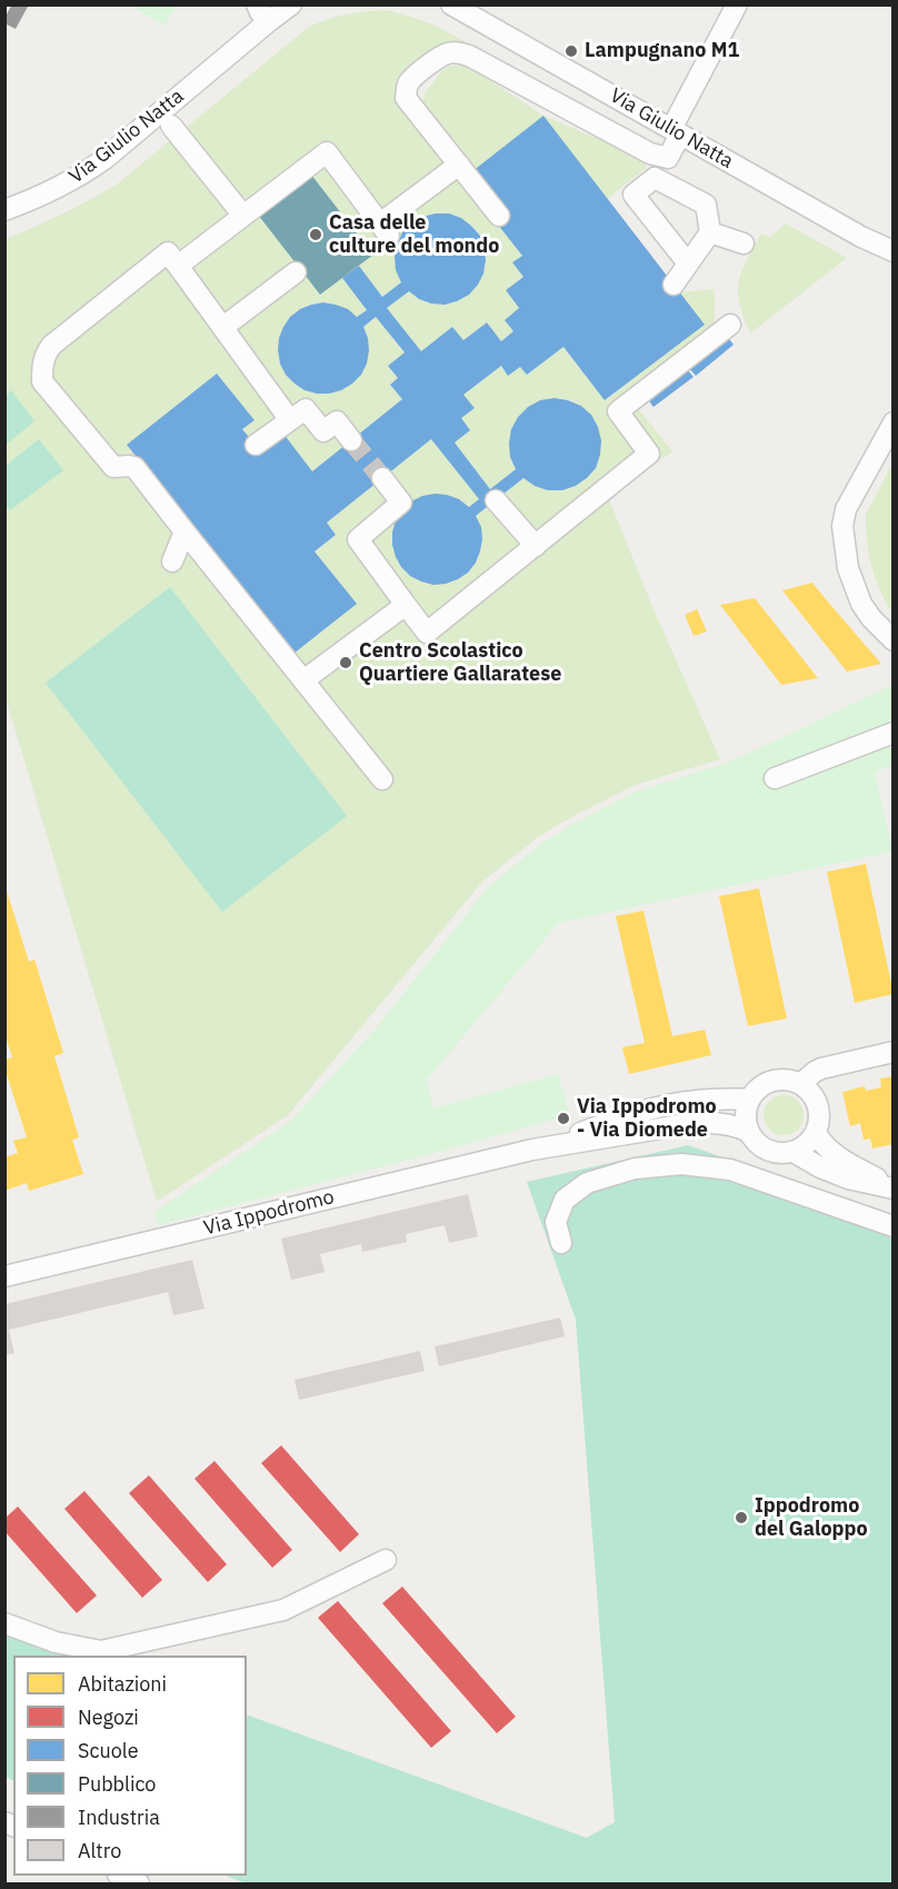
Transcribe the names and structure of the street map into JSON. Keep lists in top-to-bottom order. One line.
{"streets":{"street":["Via Giulio Natta","Via Ippodromo"]},"places":["Lampugnano M1","Casa delle culture del mondo","Centro Scolastico Quartiere Gallaratese","Via Ippodromo - Via Diomede","Ippodromo del Galoppo"],"legend":["Abitazioni","Negozi","Scuole","Pubblico","Industria","Altro"]}
